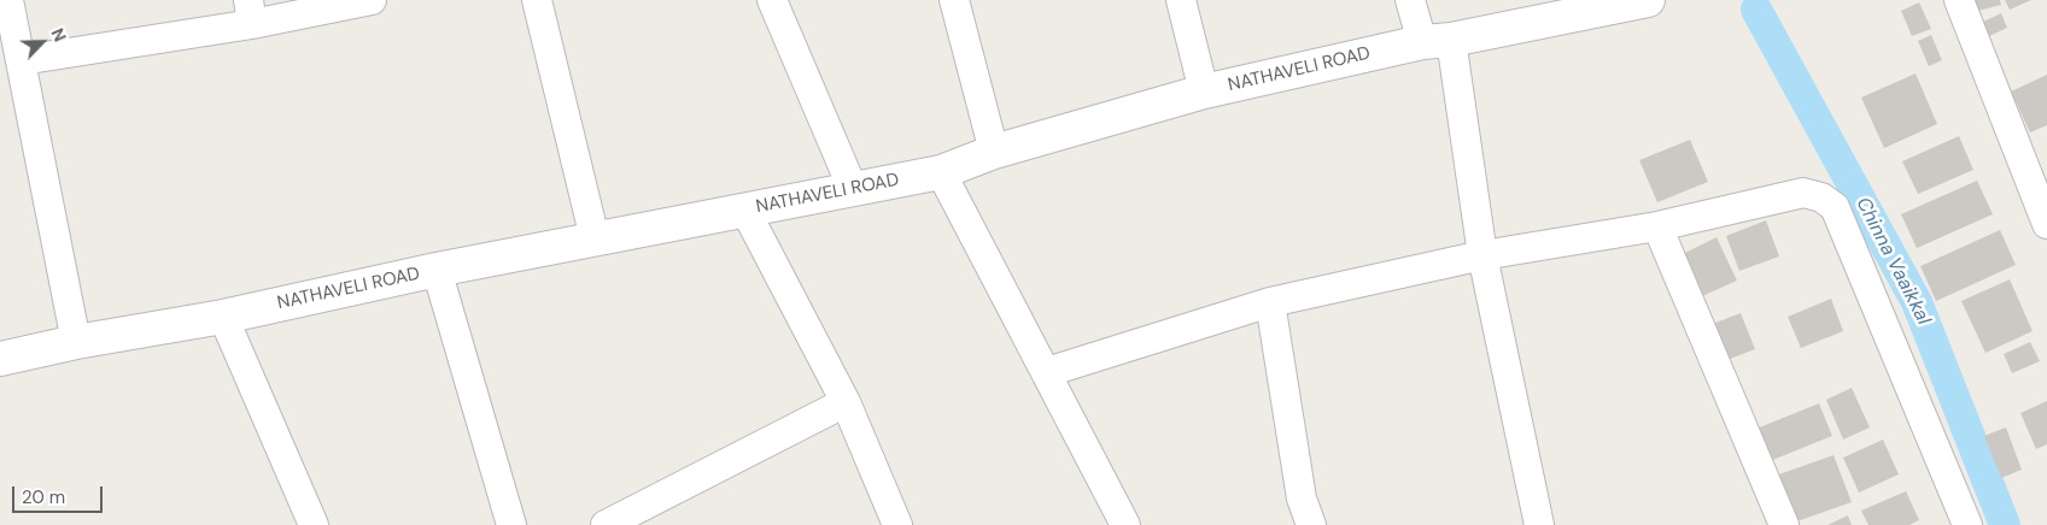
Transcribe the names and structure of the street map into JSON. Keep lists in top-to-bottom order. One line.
{"streets":{"street":["NATHAVELI ROAD"]},"water":["Chinna Vaaikkal"],"scale_bar":"20 m","north":"top right"}
